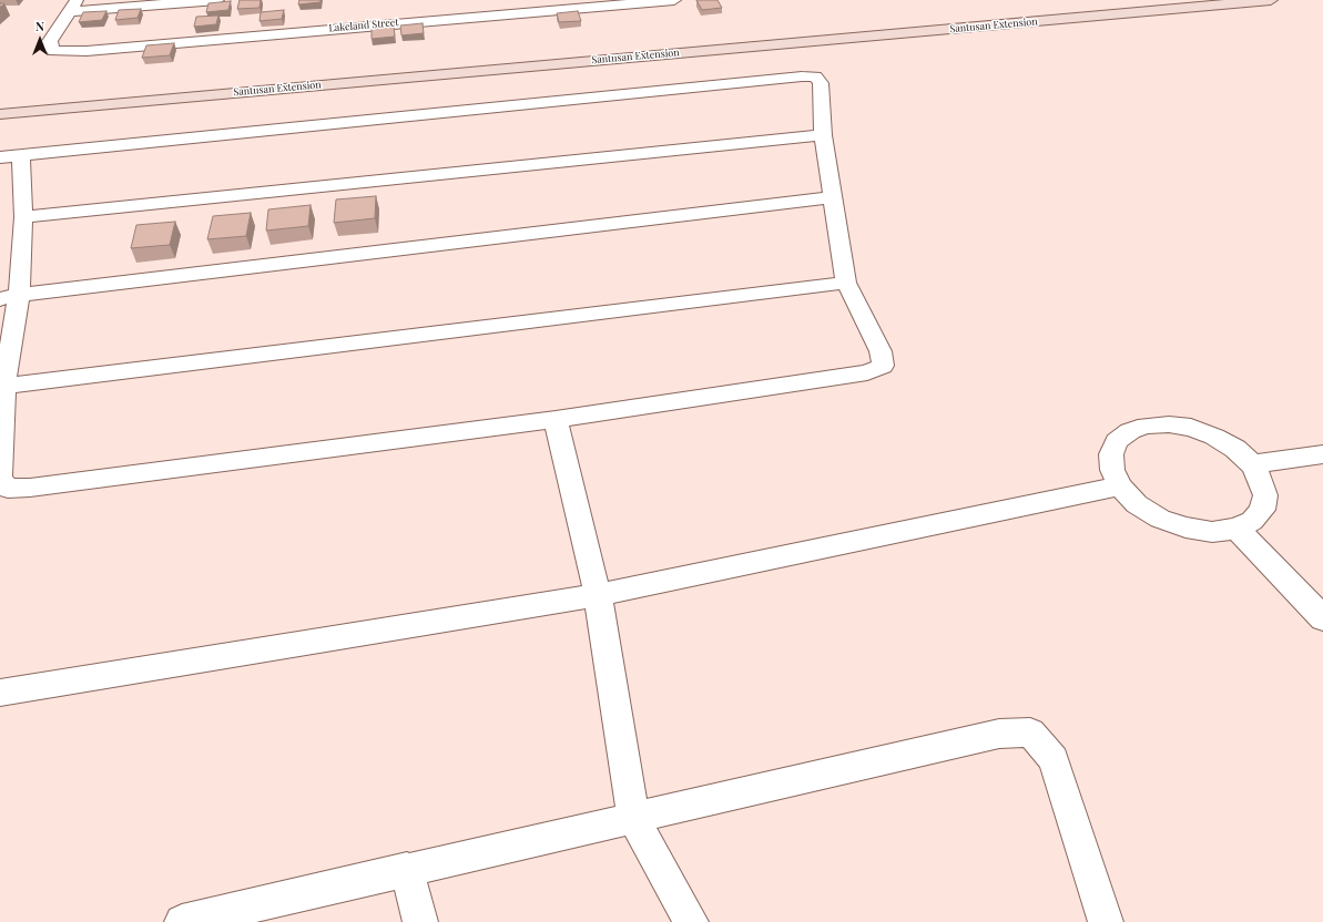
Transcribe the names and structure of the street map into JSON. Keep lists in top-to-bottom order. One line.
{"streets":{"street":["Lakeland Street","Santusan Extension"]},"north":"top"}
